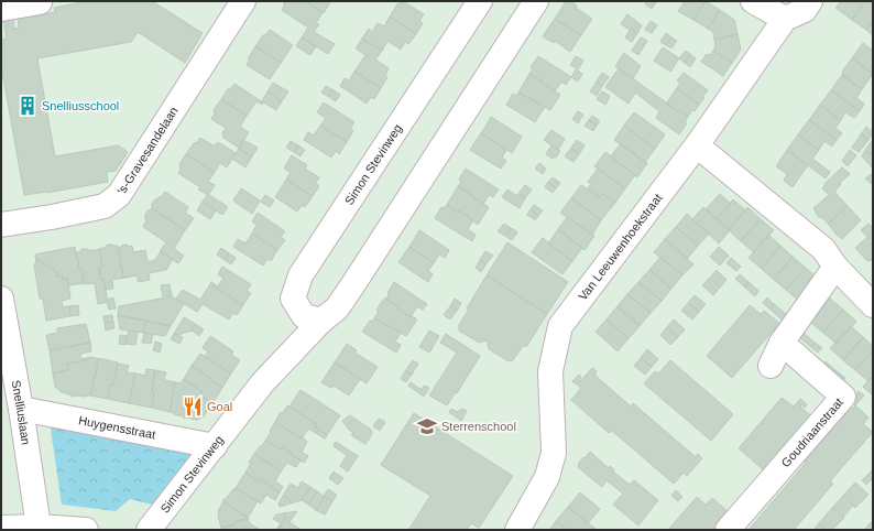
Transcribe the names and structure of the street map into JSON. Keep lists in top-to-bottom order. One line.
{"streets":{"street":["'s-Gravesandelaan","Simon Stevinweg","Van Leeuwenhoekstraat","Snelliuslaan","Huygensstraat","Goudriaanstraat"]},"crossings":[["Simon Stevinweg","Huygensstraat"],["Snelliuslaan","Huygensstraat"]],"places":{"building":["Snelliusschool"],"restaurant":["Goal"],"school or university":["Sterrenschool"]}}
